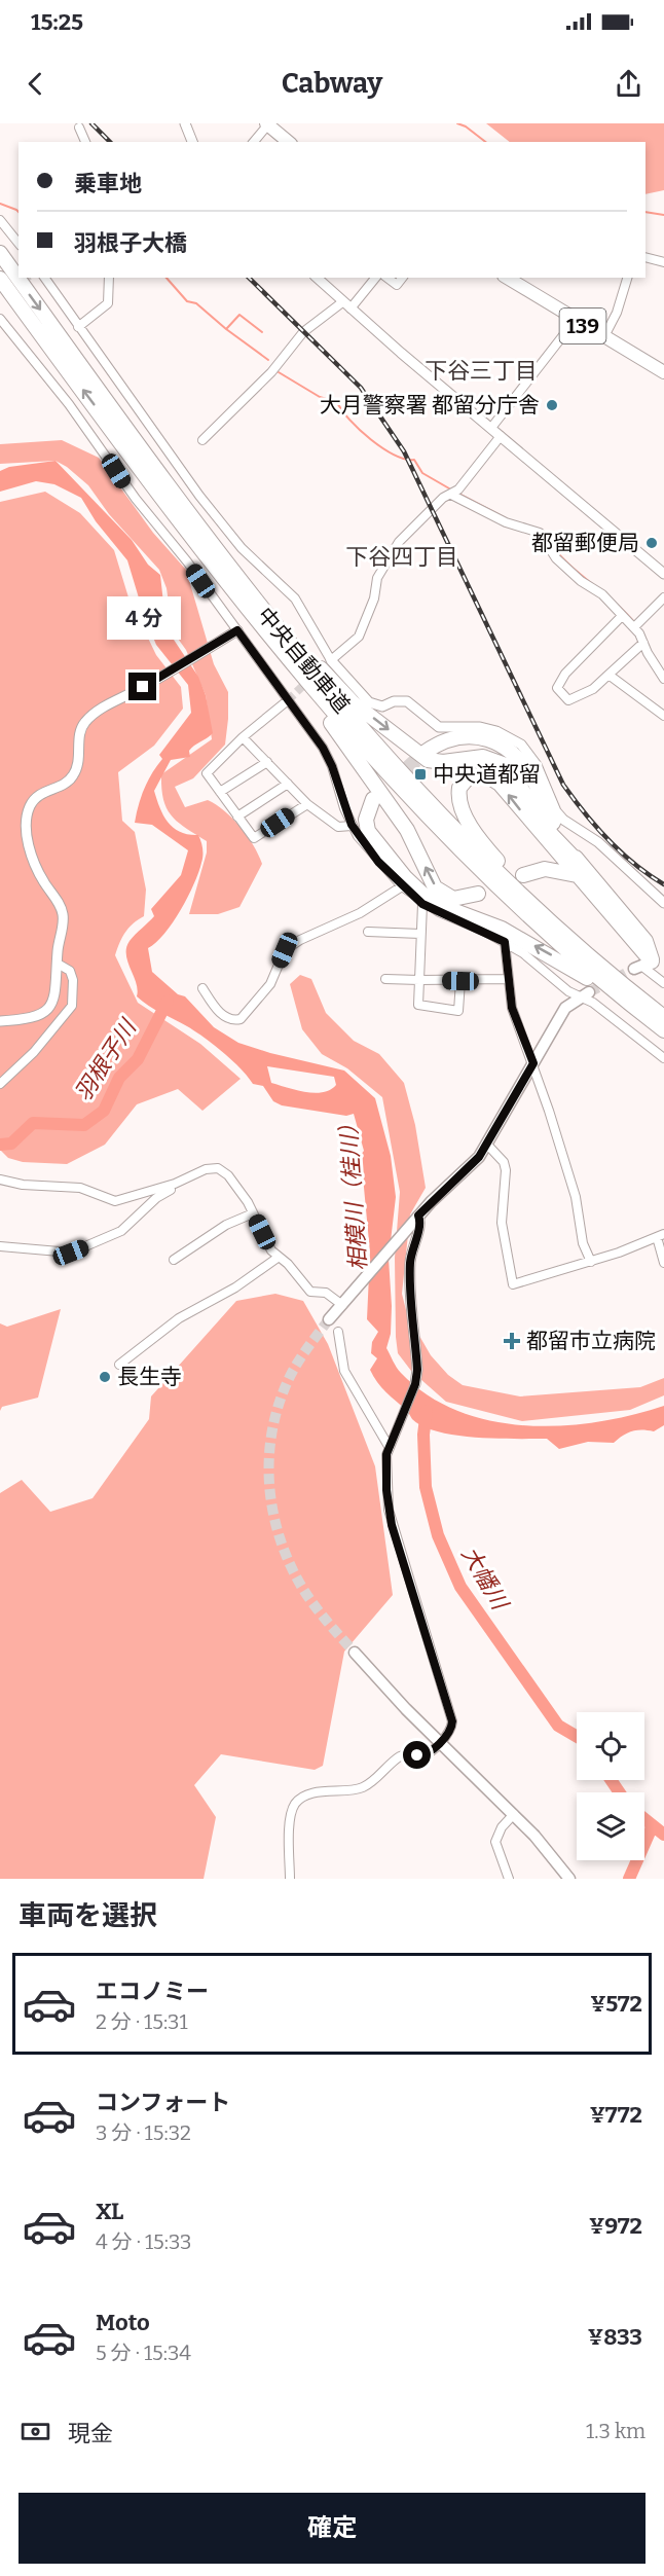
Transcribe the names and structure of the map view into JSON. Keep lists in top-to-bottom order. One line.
{"streets":{"highway":["139","中央自動車道"]},"districts":["下谷三丁目","下谷四丁目"],"water":["羽根子川","相模川（桂川）","大幡川"],"places":{"other":["大月警察署 都留分庁舎","都留郵便局","長生寺"],"transit":["中央道都留"],"health":["都留市立病院"]},"page":{"status":"15:25","header":"Cabway","banner":["乗車地","羽根子大橋"],"bubble":"4 分","heading":"車両を選択","list":[{"name":"エコノミー","note":"2 分 · 15:31","value":"¥572"},{"name":"コンフォート","note":"3 分 · 15:32","value":"¥772"},{"name":"XL","note":"4 分 · 15:33","value":"¥972"},{"name":"Moto","note":"5 分 · 15:34","value":"¥833"}],"pay":["現金","1.3 km"],"buttons":"確定"}}
